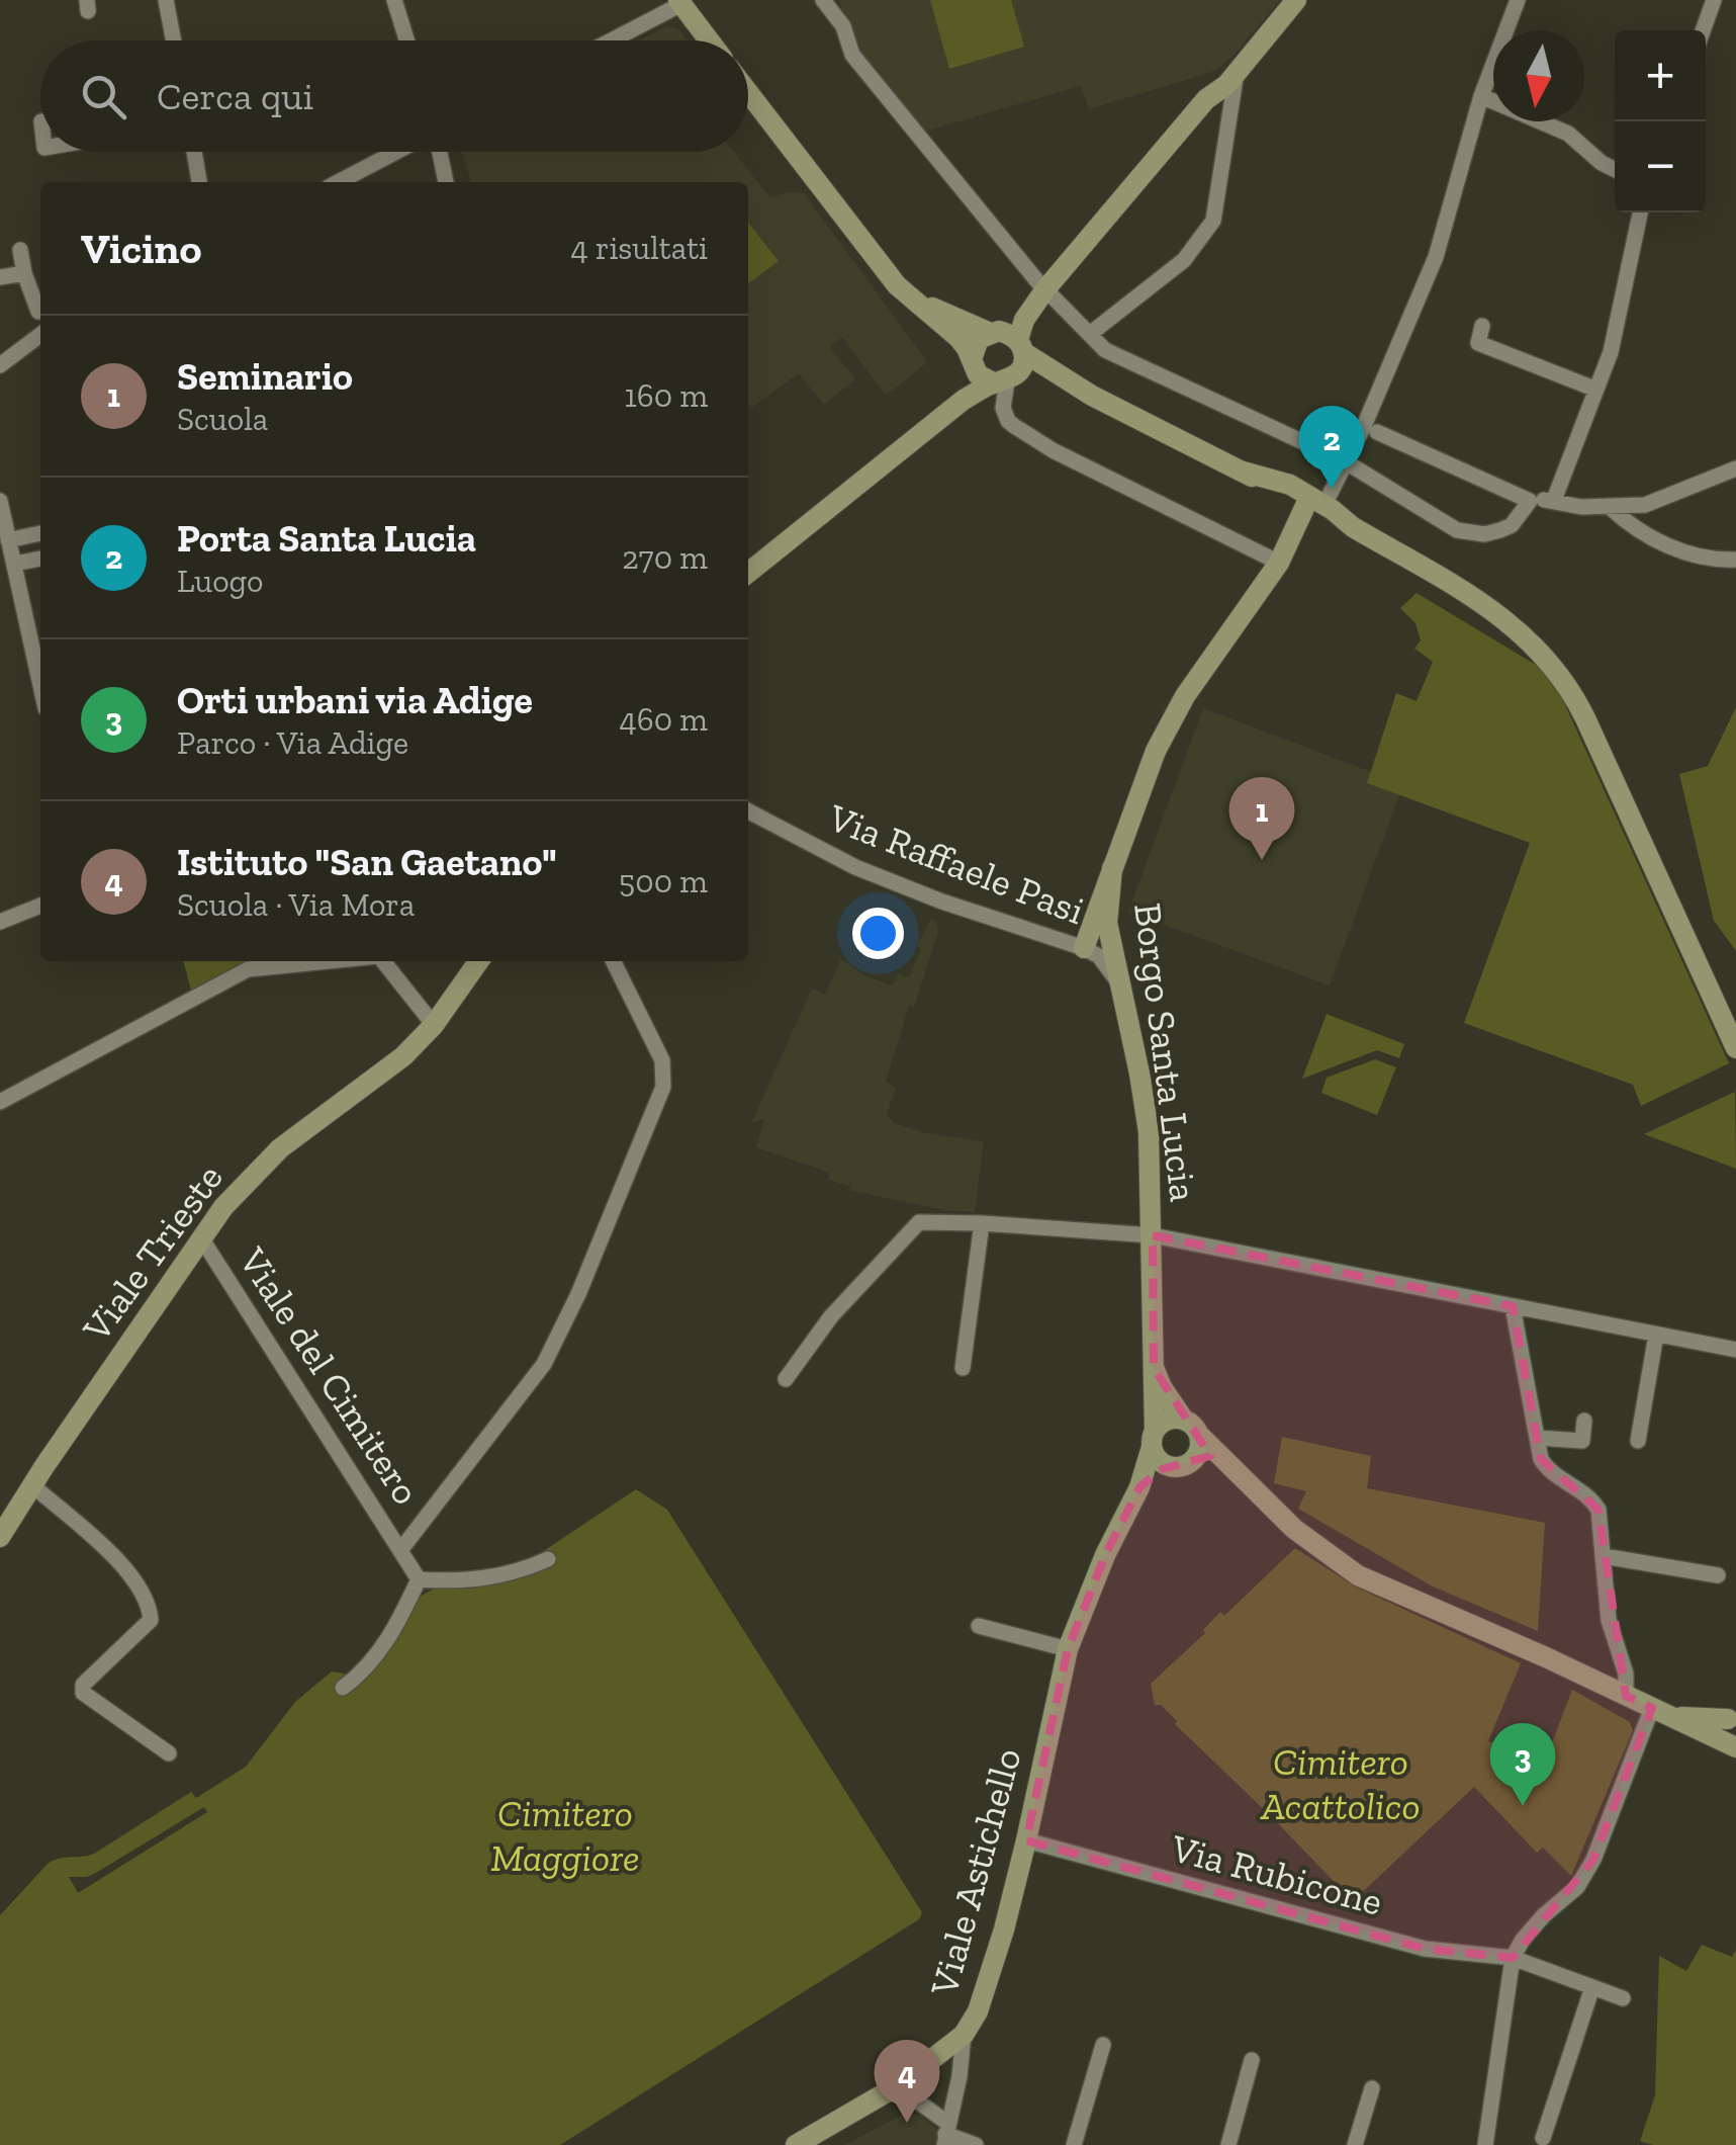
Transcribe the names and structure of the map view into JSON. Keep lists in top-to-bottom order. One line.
{"streets":{"street":["Via Raffaele Pasi","Borgo Santa Lucia","Viale Trieste","Viale del Cimitero","Viale Astichello","Via Rubicone"]},"crossings":[["Via Raffaele Pasi","Borgo Santa Lucia"],["Borgo Santa Lucia","Viale Astichello"],["Viale Trieste","Viale del Cimitero"],["Viale Astichello","Via Rubicone"]],"parks":["Cimitero Acattolico","Cimitero Maggiore"],"north":"bottom","page":{"map_buttons":["+","−"],"search":"Cerca qui","heading":["Vicino","4 risultati"],"list":[{"mark":"1","name":"Seminario","note":"Scuola","value":"160 m"},{"mark":"2","name":"Porta Santa Lucia","note":"Luogo","value":"270 m"},{"mark":"3","name":"Orti urbani via Adige","note":"Parco · Via Adige","value":"460 m"},{"mark":"4","name":"Istituto \"San Gaetano\"","note":"Scuola · Via Mora","value":"500 m"}],"pins":["2","1","3","4"]}}
